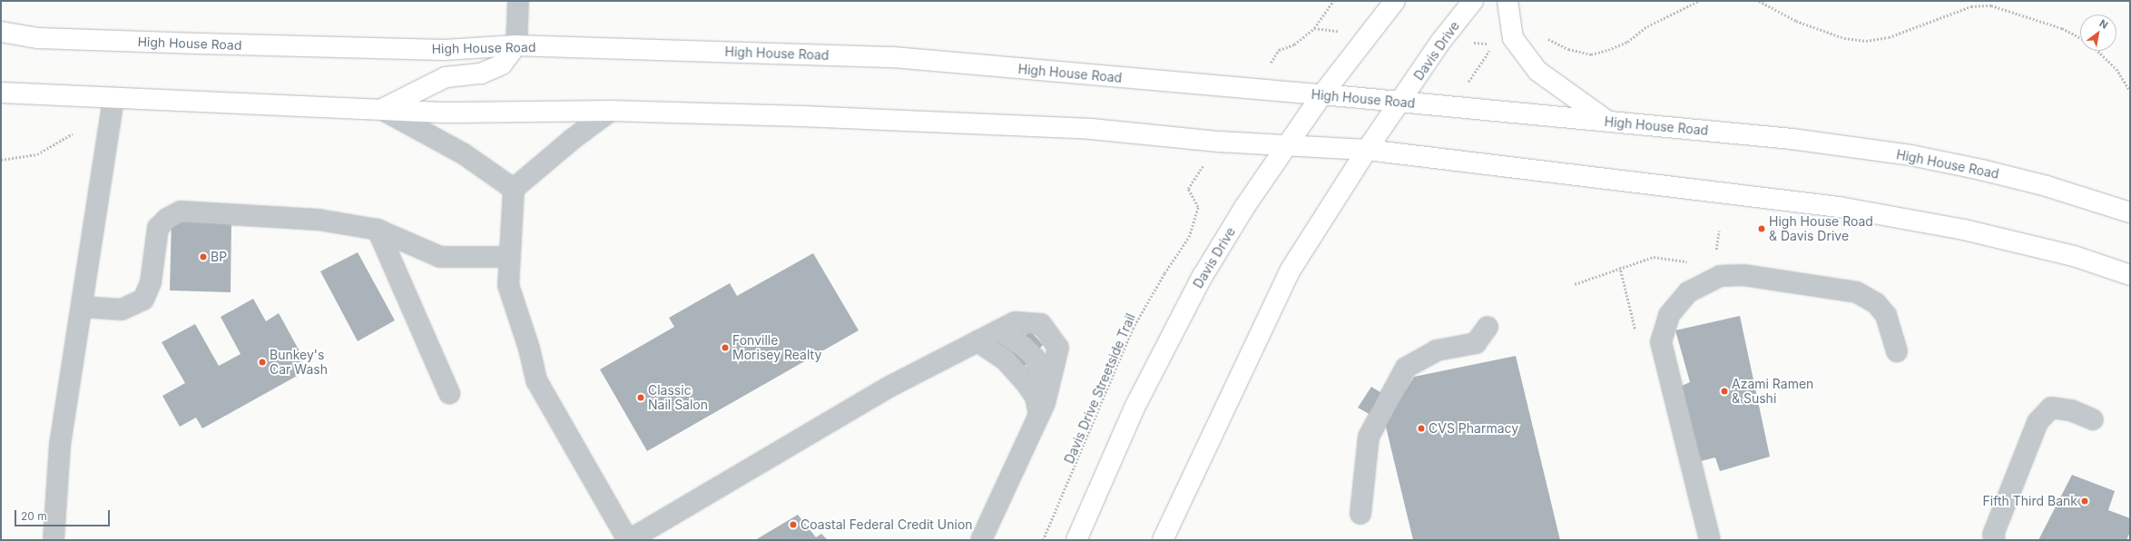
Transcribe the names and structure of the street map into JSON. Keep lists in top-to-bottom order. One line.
{"streets":{"main road":["High House Road","Davis Drive"],"path":["Davis Drive Streetside Trail"]},"crossings":[["High House Road","Davis Drive"]],"places":["High House Road & Davis Drive","BP","Fonville Morisey Realty","Bunkey's Car Wash","Azami Ramen & Sushi","Classic Nail Salon","CVS Pharmacy","Fifth Third Bank","Coastal Federal Credit Union"],"scale_bar":"20 m","north":"top right"}
